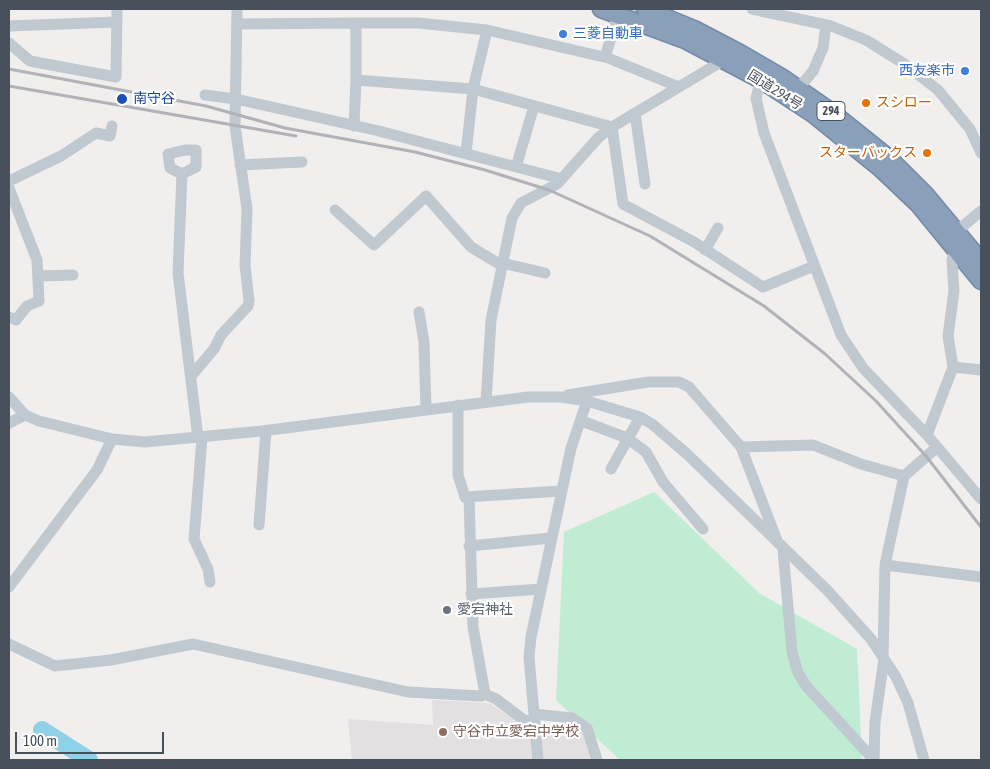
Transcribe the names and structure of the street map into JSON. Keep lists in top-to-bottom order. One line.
{"streets":{"highway":["国道294号","294"]},"places":["三菱自動車","西友楽市","南守谷","スシロー","スターバックス","愛宕神社","守谷市立愛宕中学校"],"scale_bar":"100 m"}
